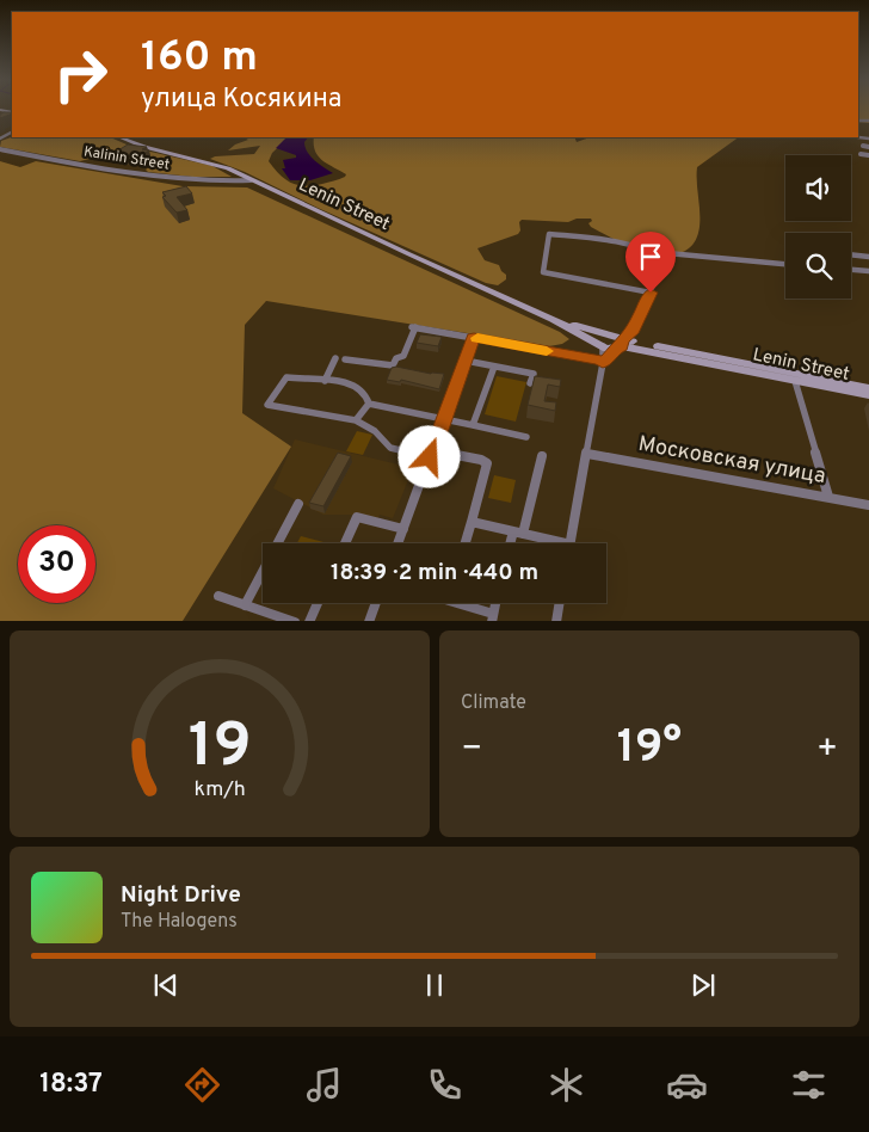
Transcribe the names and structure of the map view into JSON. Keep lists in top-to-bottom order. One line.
{"streets":{"main road":["Lenin Street"],"street":["Kalinin Street","Московская улица"]},"crossings":[["Kalinin Street","Lenin Street"]],"page":{"turn":["160 m","улица Косякина"],"limit":"30","trip":"18:39 · 2 min · 440 m","tile":"Climate","heat":["−","19°","+"],"song":["Night Drive","The Halogens"],"tabs":"18:37","gauge":["19","km/h"]}}
